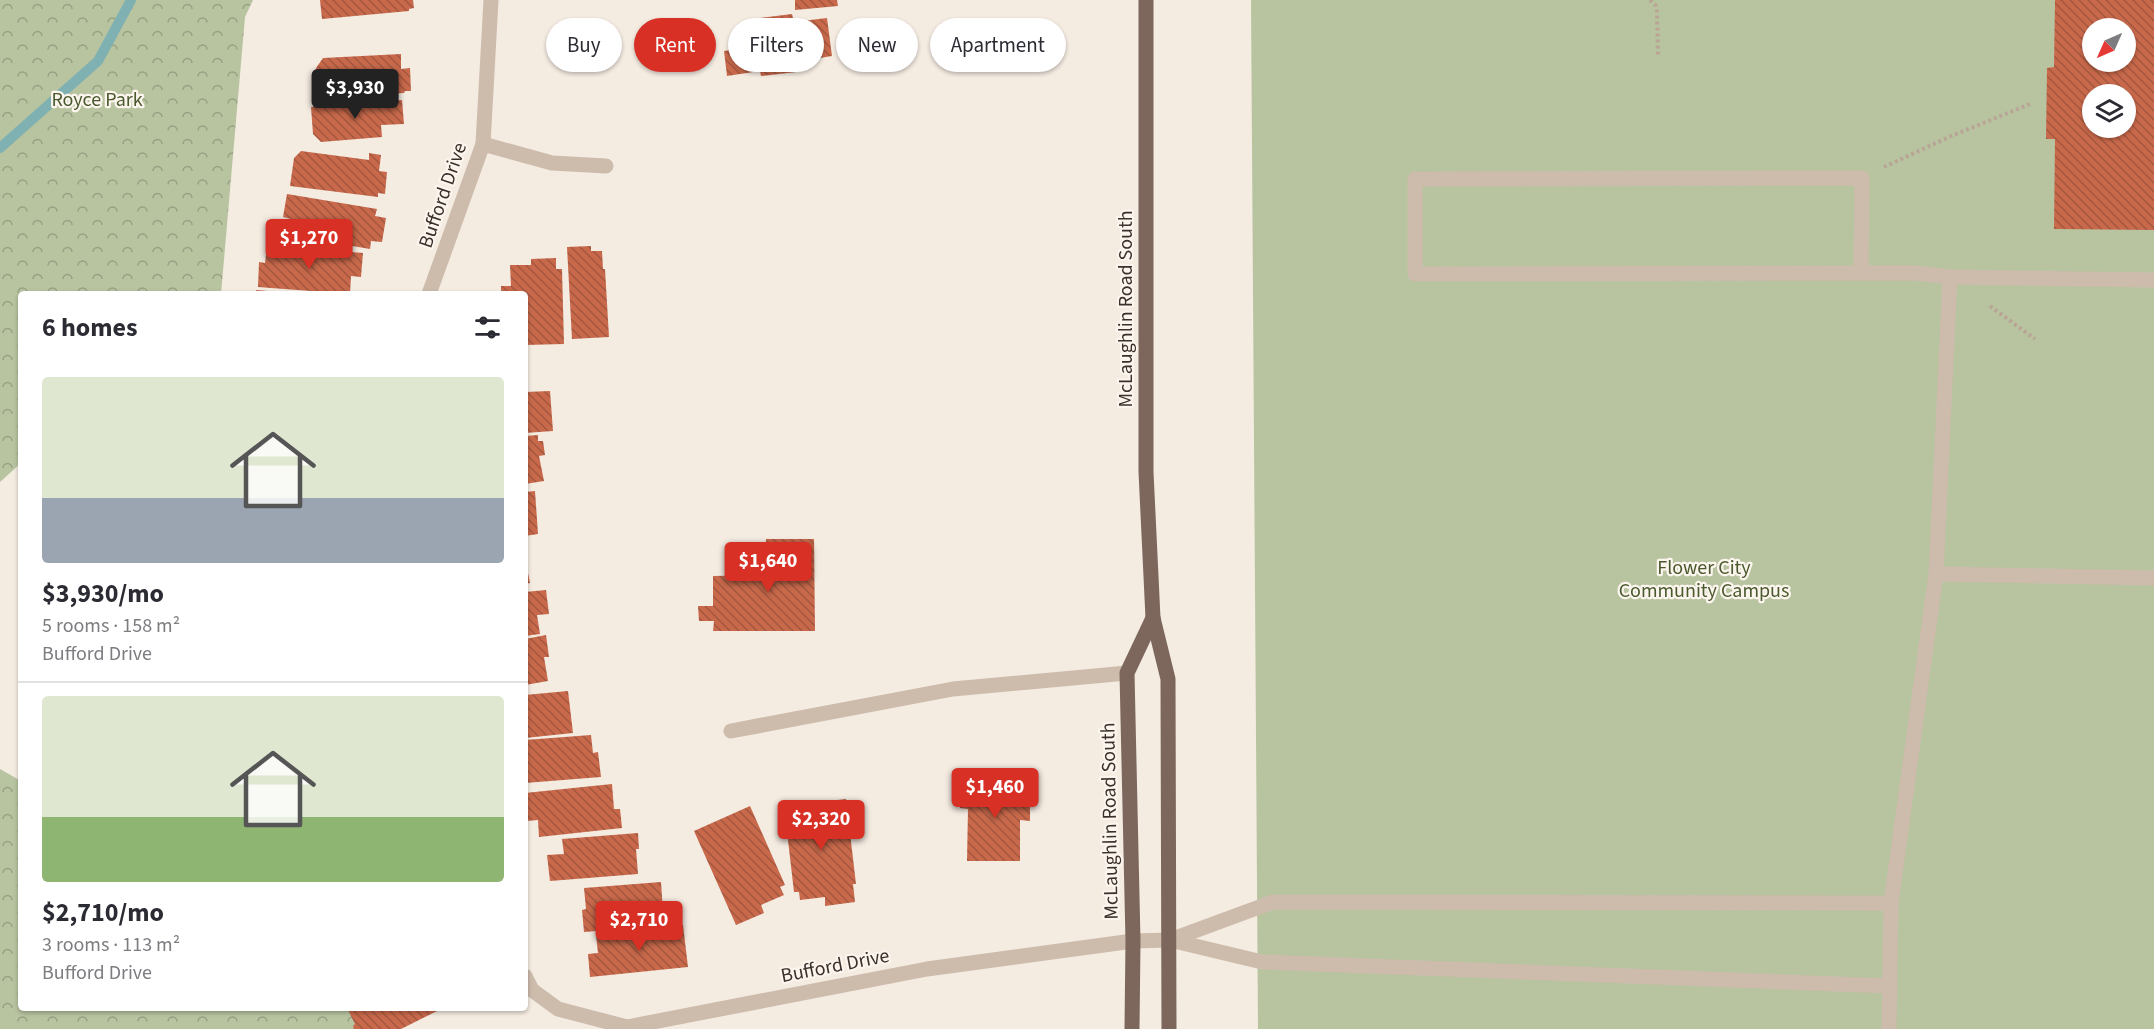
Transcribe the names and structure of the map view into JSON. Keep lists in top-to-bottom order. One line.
{"streets":{"main road":["McLaughlin Road South"],"street":["Bufford Drive"]},"crossings":[["Bufford Drive","McLaughlin Road South"]],"parks":["Royce Park","Flower City Community Campus"],"north":"bottom left","page":{"chip":["Buy","Rent","Filters","New","Apartment"],"price":["$3,930","$1,270","$1,640","$1,460","$2,320","$2,710"],"heading":"6 homes","list":[{"name":"$3,930/mo","note":"5 rooms · 158 m² · Bufford Drive"},{"name":"$2,710/mo","note":"3 rooms · 113 m² · Bufford Drive"}]}}
